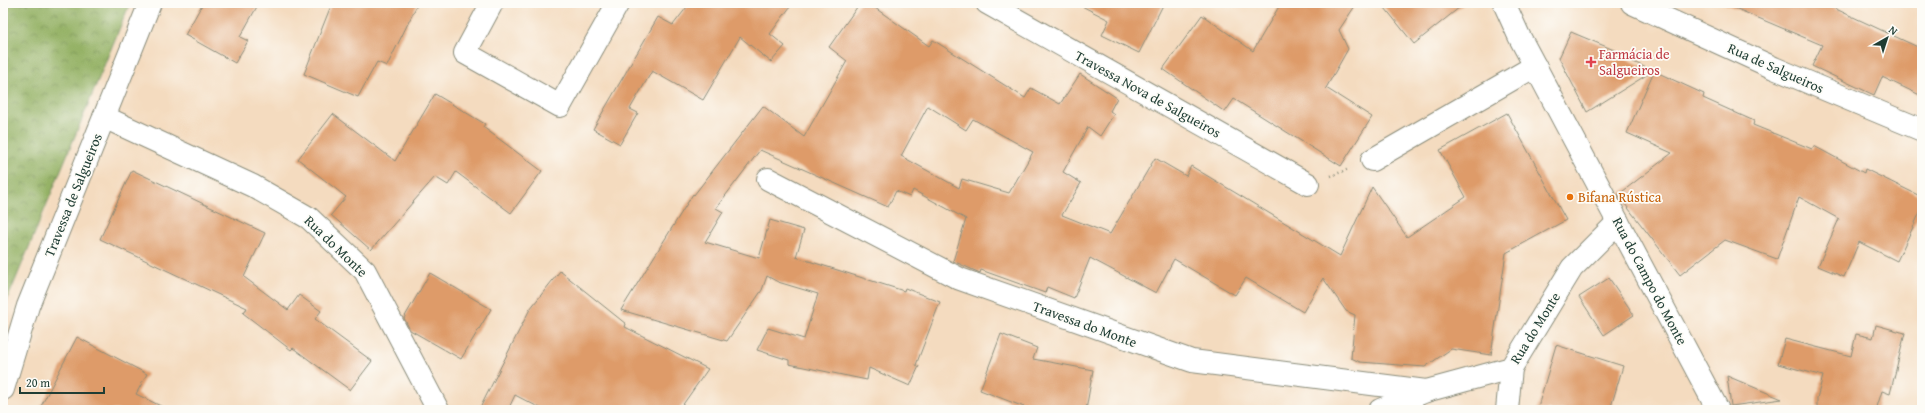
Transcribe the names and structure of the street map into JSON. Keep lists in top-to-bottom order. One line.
{"streets":{"street":["Rua de Salgueiros","Travessa Nova de Salgueiros","Travessa de Salgueiros","Rua do Monte","Rua do Campo do Monte","Travessa do Monte"]},"crossings":[["Travessa de Salgueiros","Rua do Monte"],["Rua do Monte","Rua do Campo do Monte"],["Rua do Monte","Travessa do Monte"]],"places":{"health":["Farmácia de Salgueiros"],"other":["Bifana Rústica"]},"scale_bar":"20 m","north":"top right"}
